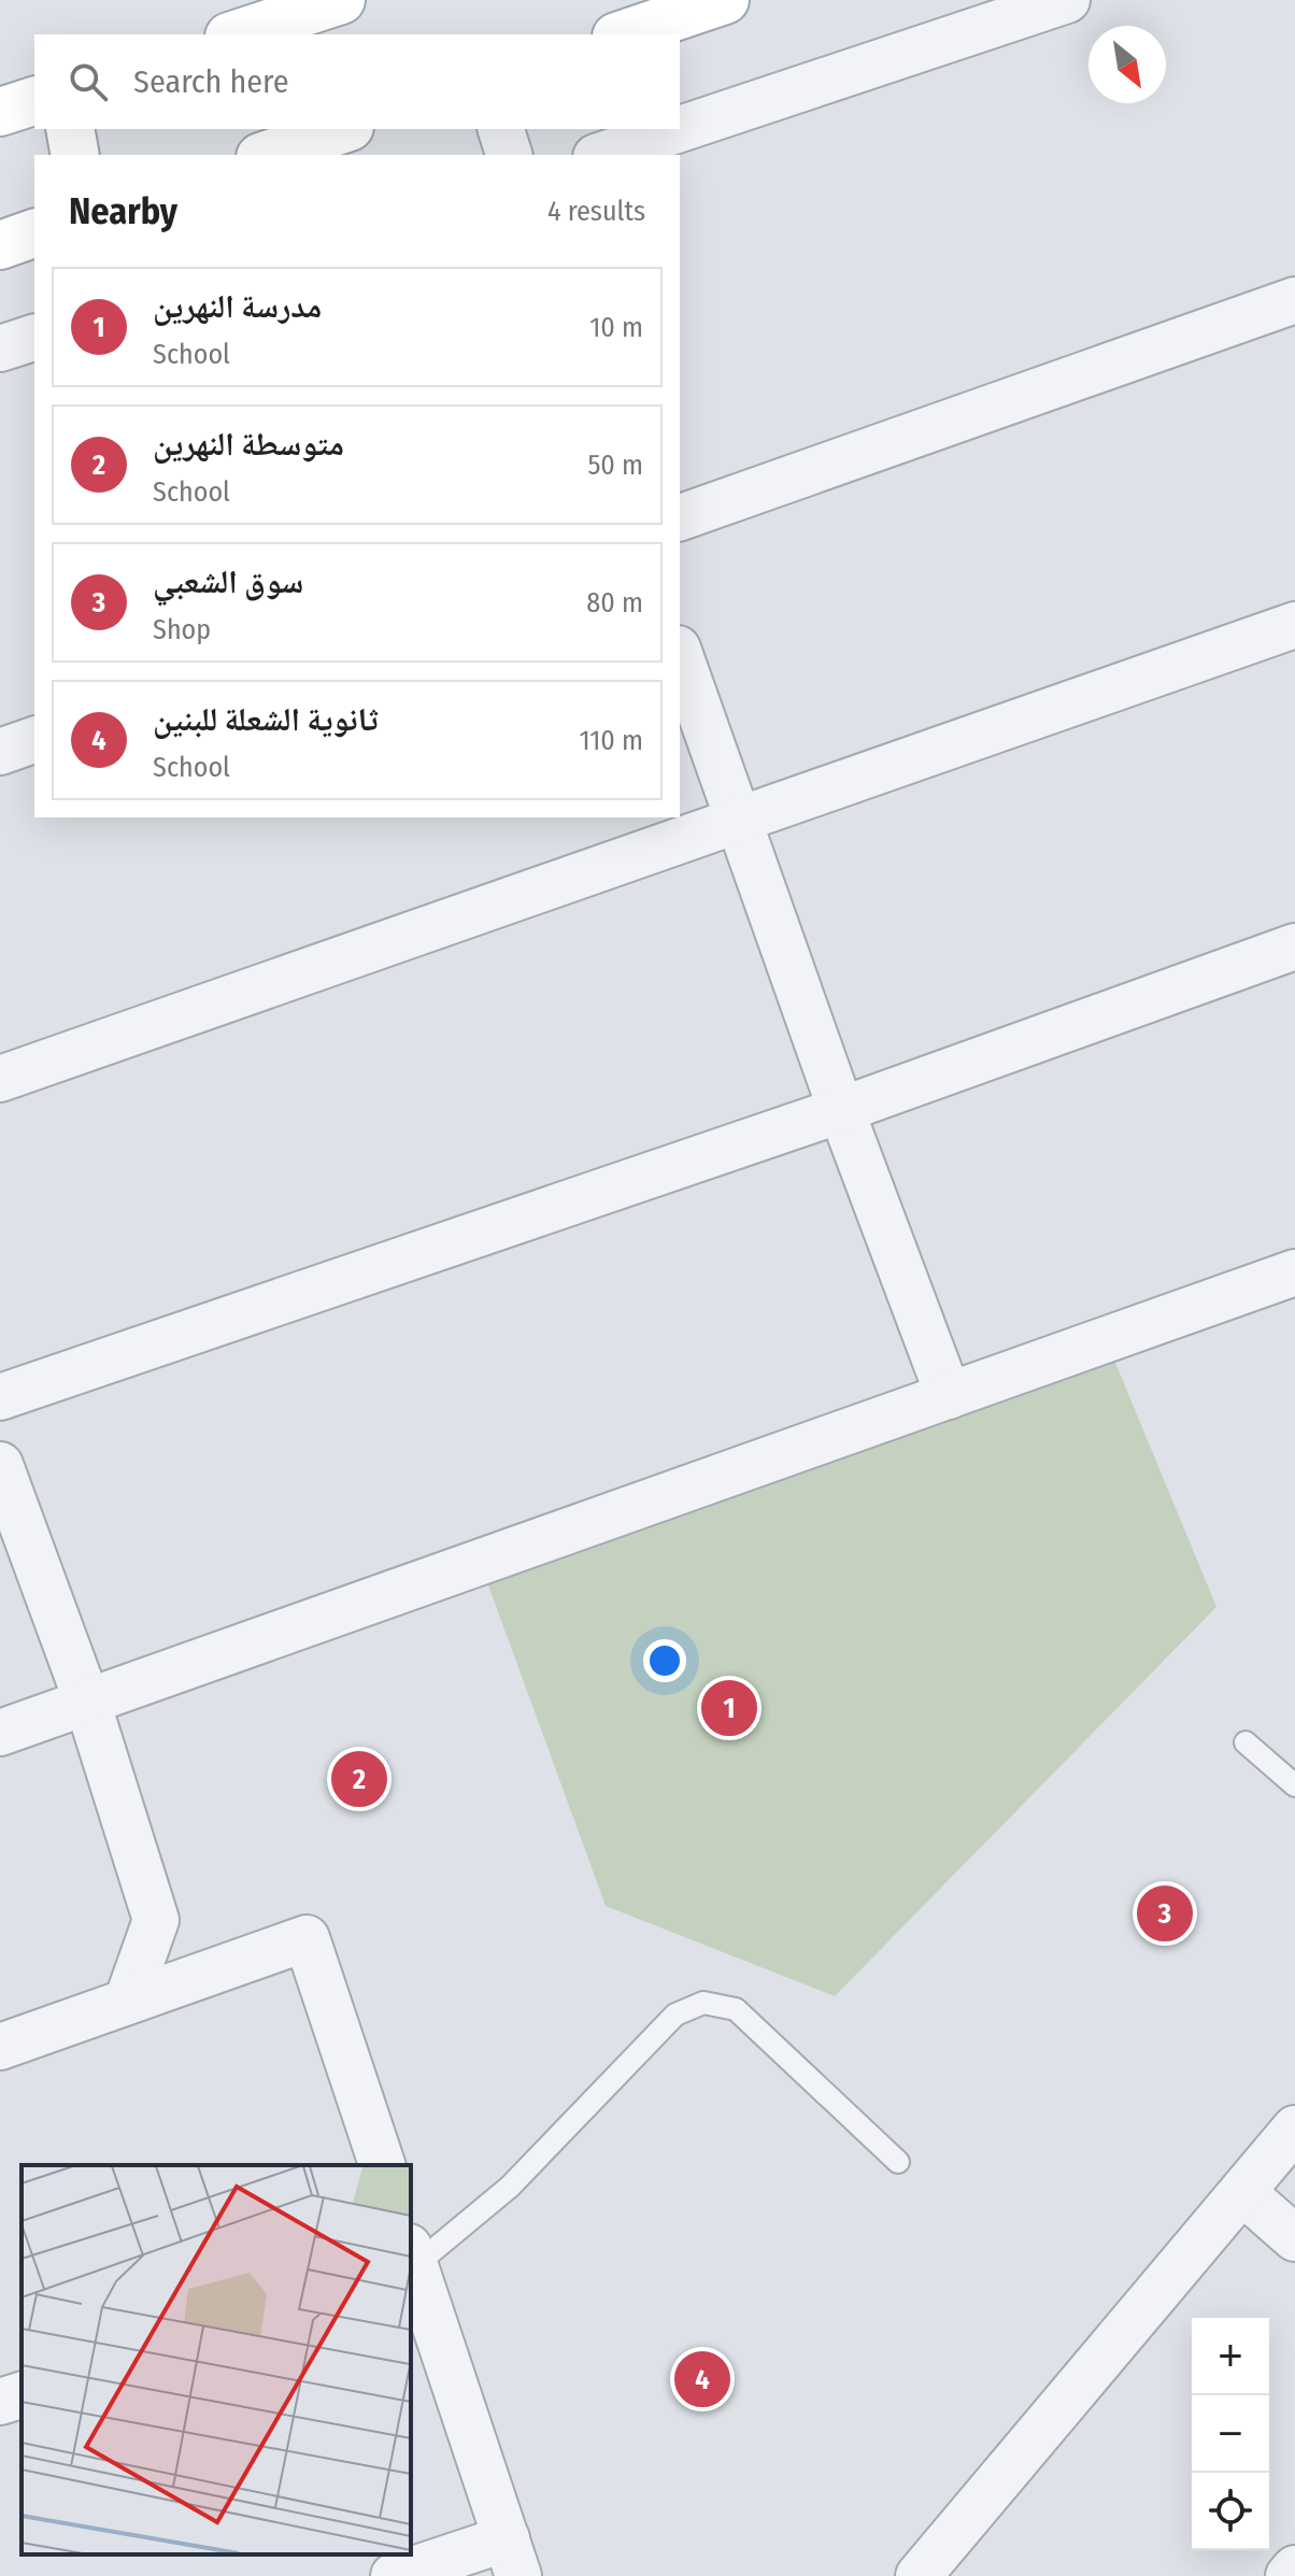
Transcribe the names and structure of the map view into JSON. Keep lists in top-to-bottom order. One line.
{"north":"bottom right","page":{"search":"Search here","heading":["Nearby","4 results"],"list":[{"mark":"1","name":"مدرسة النهرين","note":"School","value":"10 m"},{"mark":"2","name":"متوسطة النهرين","note":"School","value":"50 m"},{"mark":"3","name":"سوق الشعبي","note":"Shop","value":"80 m"},{"mark":"4","name":"ثانوية الشعلة للبنين","note":"School","value":"110 m"}],"pins":["1","2","3","4"],"map_buttons":["+","−"]}}
